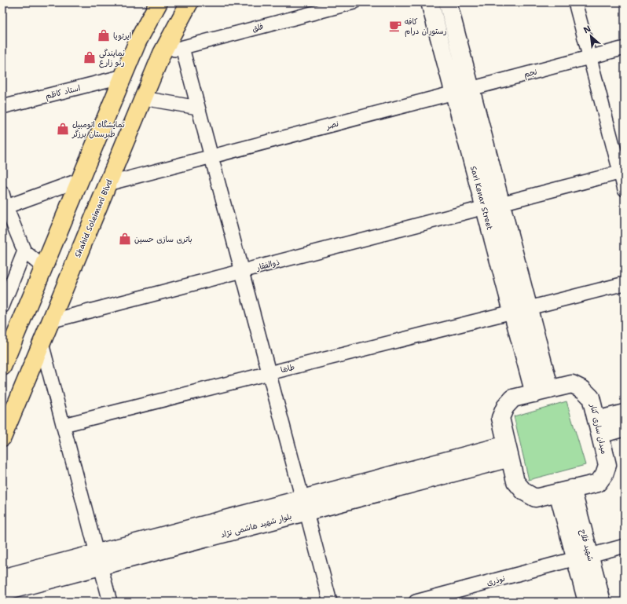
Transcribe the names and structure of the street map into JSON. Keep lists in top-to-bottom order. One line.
{"streets":{"highway":["Shahid Soleimani Blvd"],"main road":["Sari Kenar Street","میدان ساری کنار","بلوار شهید هاشمی نژاد","شهید فلاح"],"street":["فلق","نجم","استاد کاظم","نصر","ذوالفقار","طاها","نوذری"]},"crossings":[["فلق","Shahid Soleimani Blvd"],["نصر","Sari Kenar Street"],["نصر","Shahid Soleimani Blvd"],["Sari Kenar Street","ذوالفقار"],["Sari Kenar Street","طاها"],["Sari Kenar Street","میدان ساری کنار"],["Sari Kenar Street","بلوار شهید هاشمی نژاد"],["Sari Kenar Street","شهید فلاح"],["Shahid Soleimani Blvd","ذوالفقار"],["میدان ساری کنار","بلوار شهید هاشمی نژاد"],["میدان ساری کنار","شهید فلاح"],["بلوار شهید هاشمی نژاد","شهید فلاح"],["شهید فلاح","نوذری"]],"places":{"cafe":["کافه رستوران درام"],"shop":["ایرتویا","نمایندگی رنو زارع","نمایشگاه اتومبیل طبرستان برزگر","باتری سازی حسین"]},"north":"top left"}
